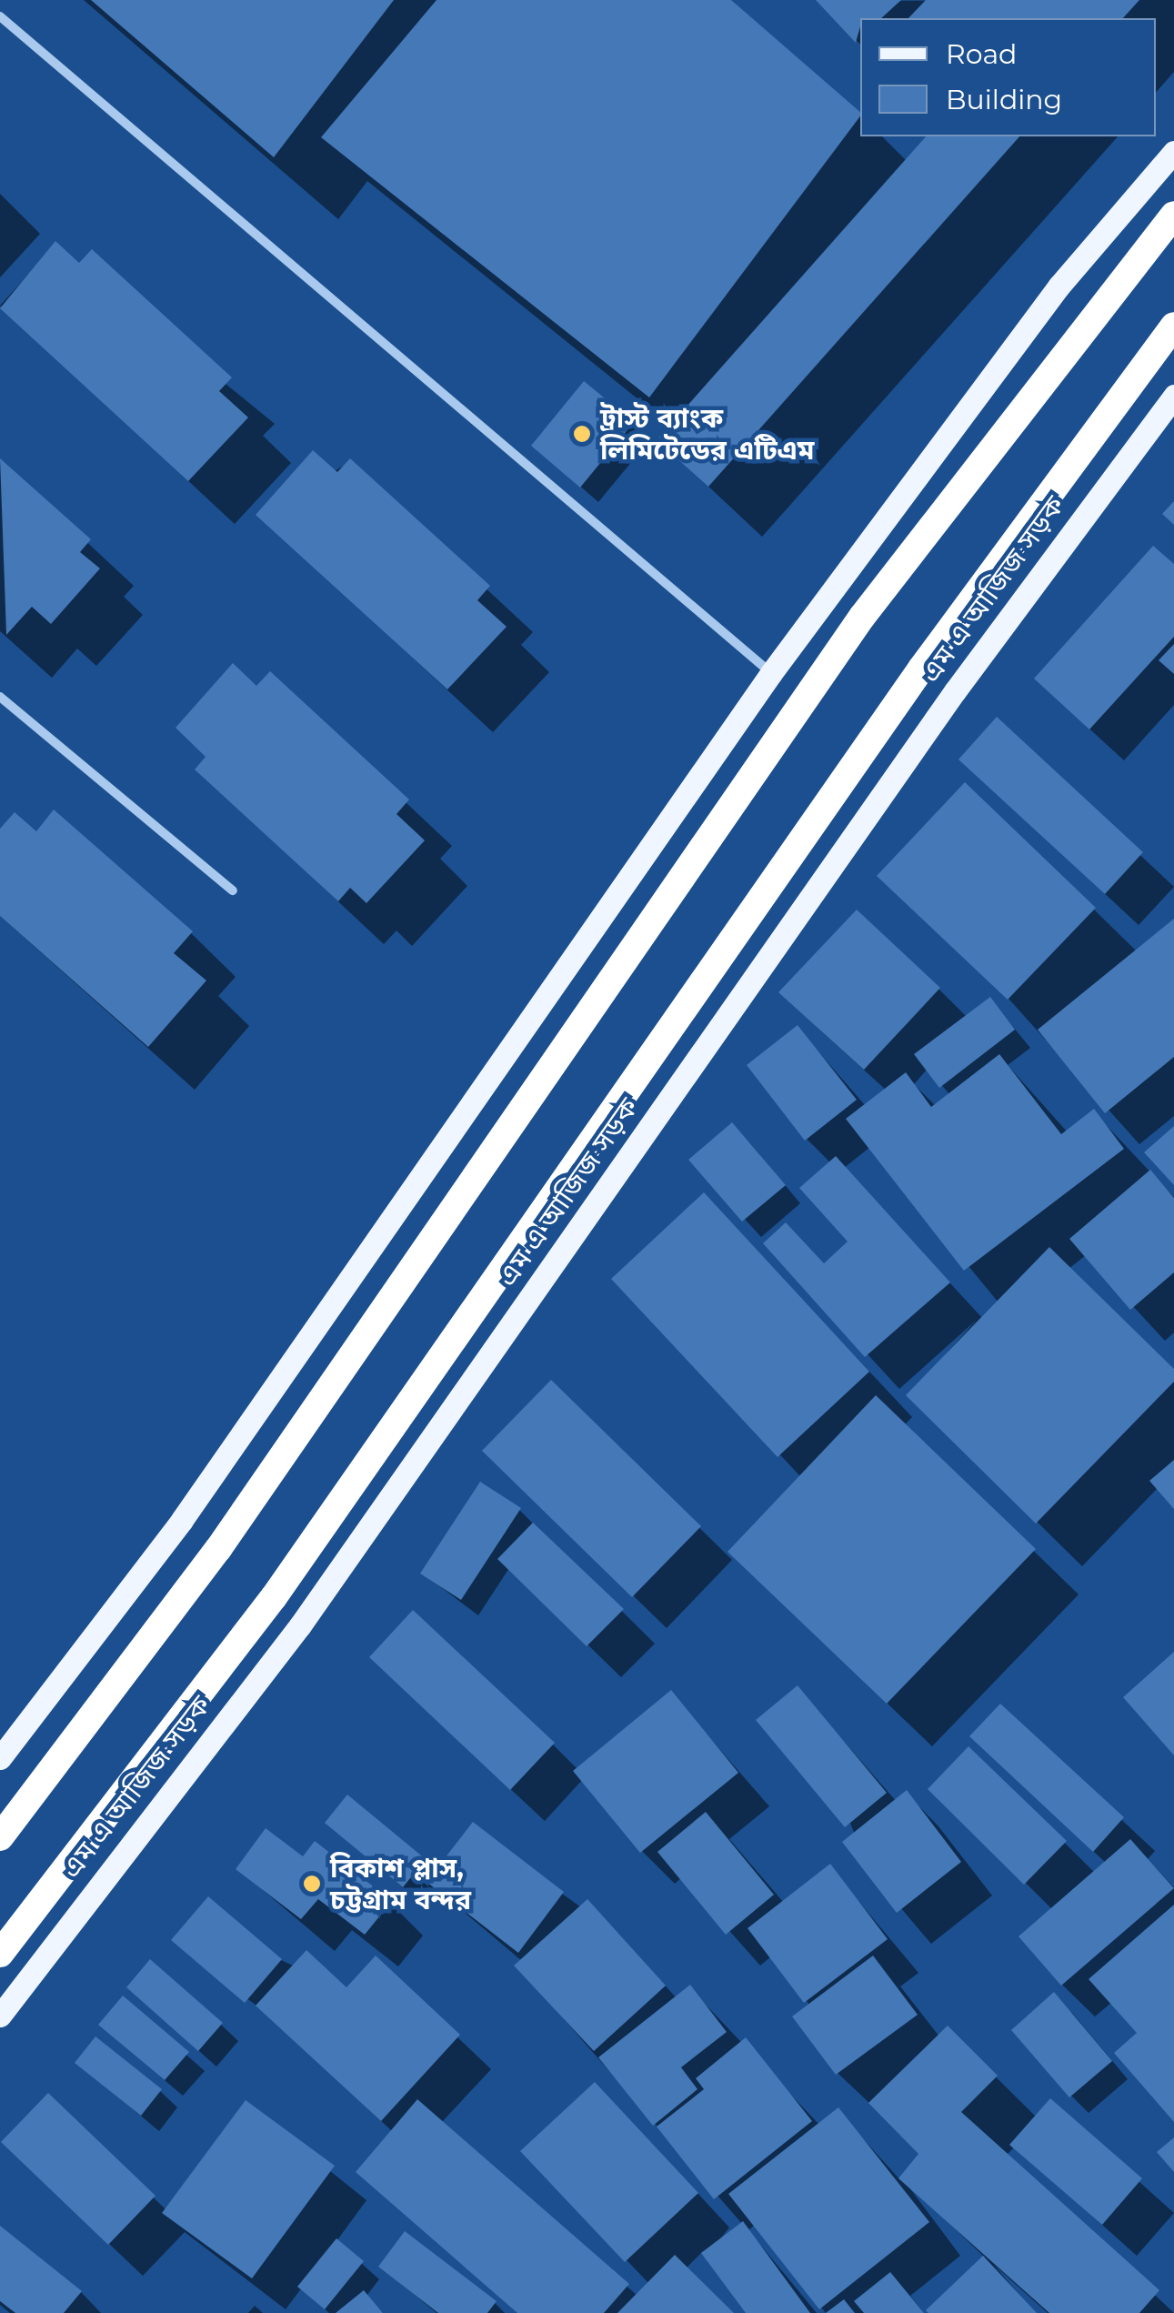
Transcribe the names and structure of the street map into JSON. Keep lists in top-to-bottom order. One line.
{"streets":{"main road":["এম এ আজিজ সড়ক"]},"places":["ট্রাস্ট ব্যাংক লিমিটেডের এটিএম","বিকাশ প্লাস, চট্টগ্রাম বন্দর"],"legend":["Road","Building"]}
